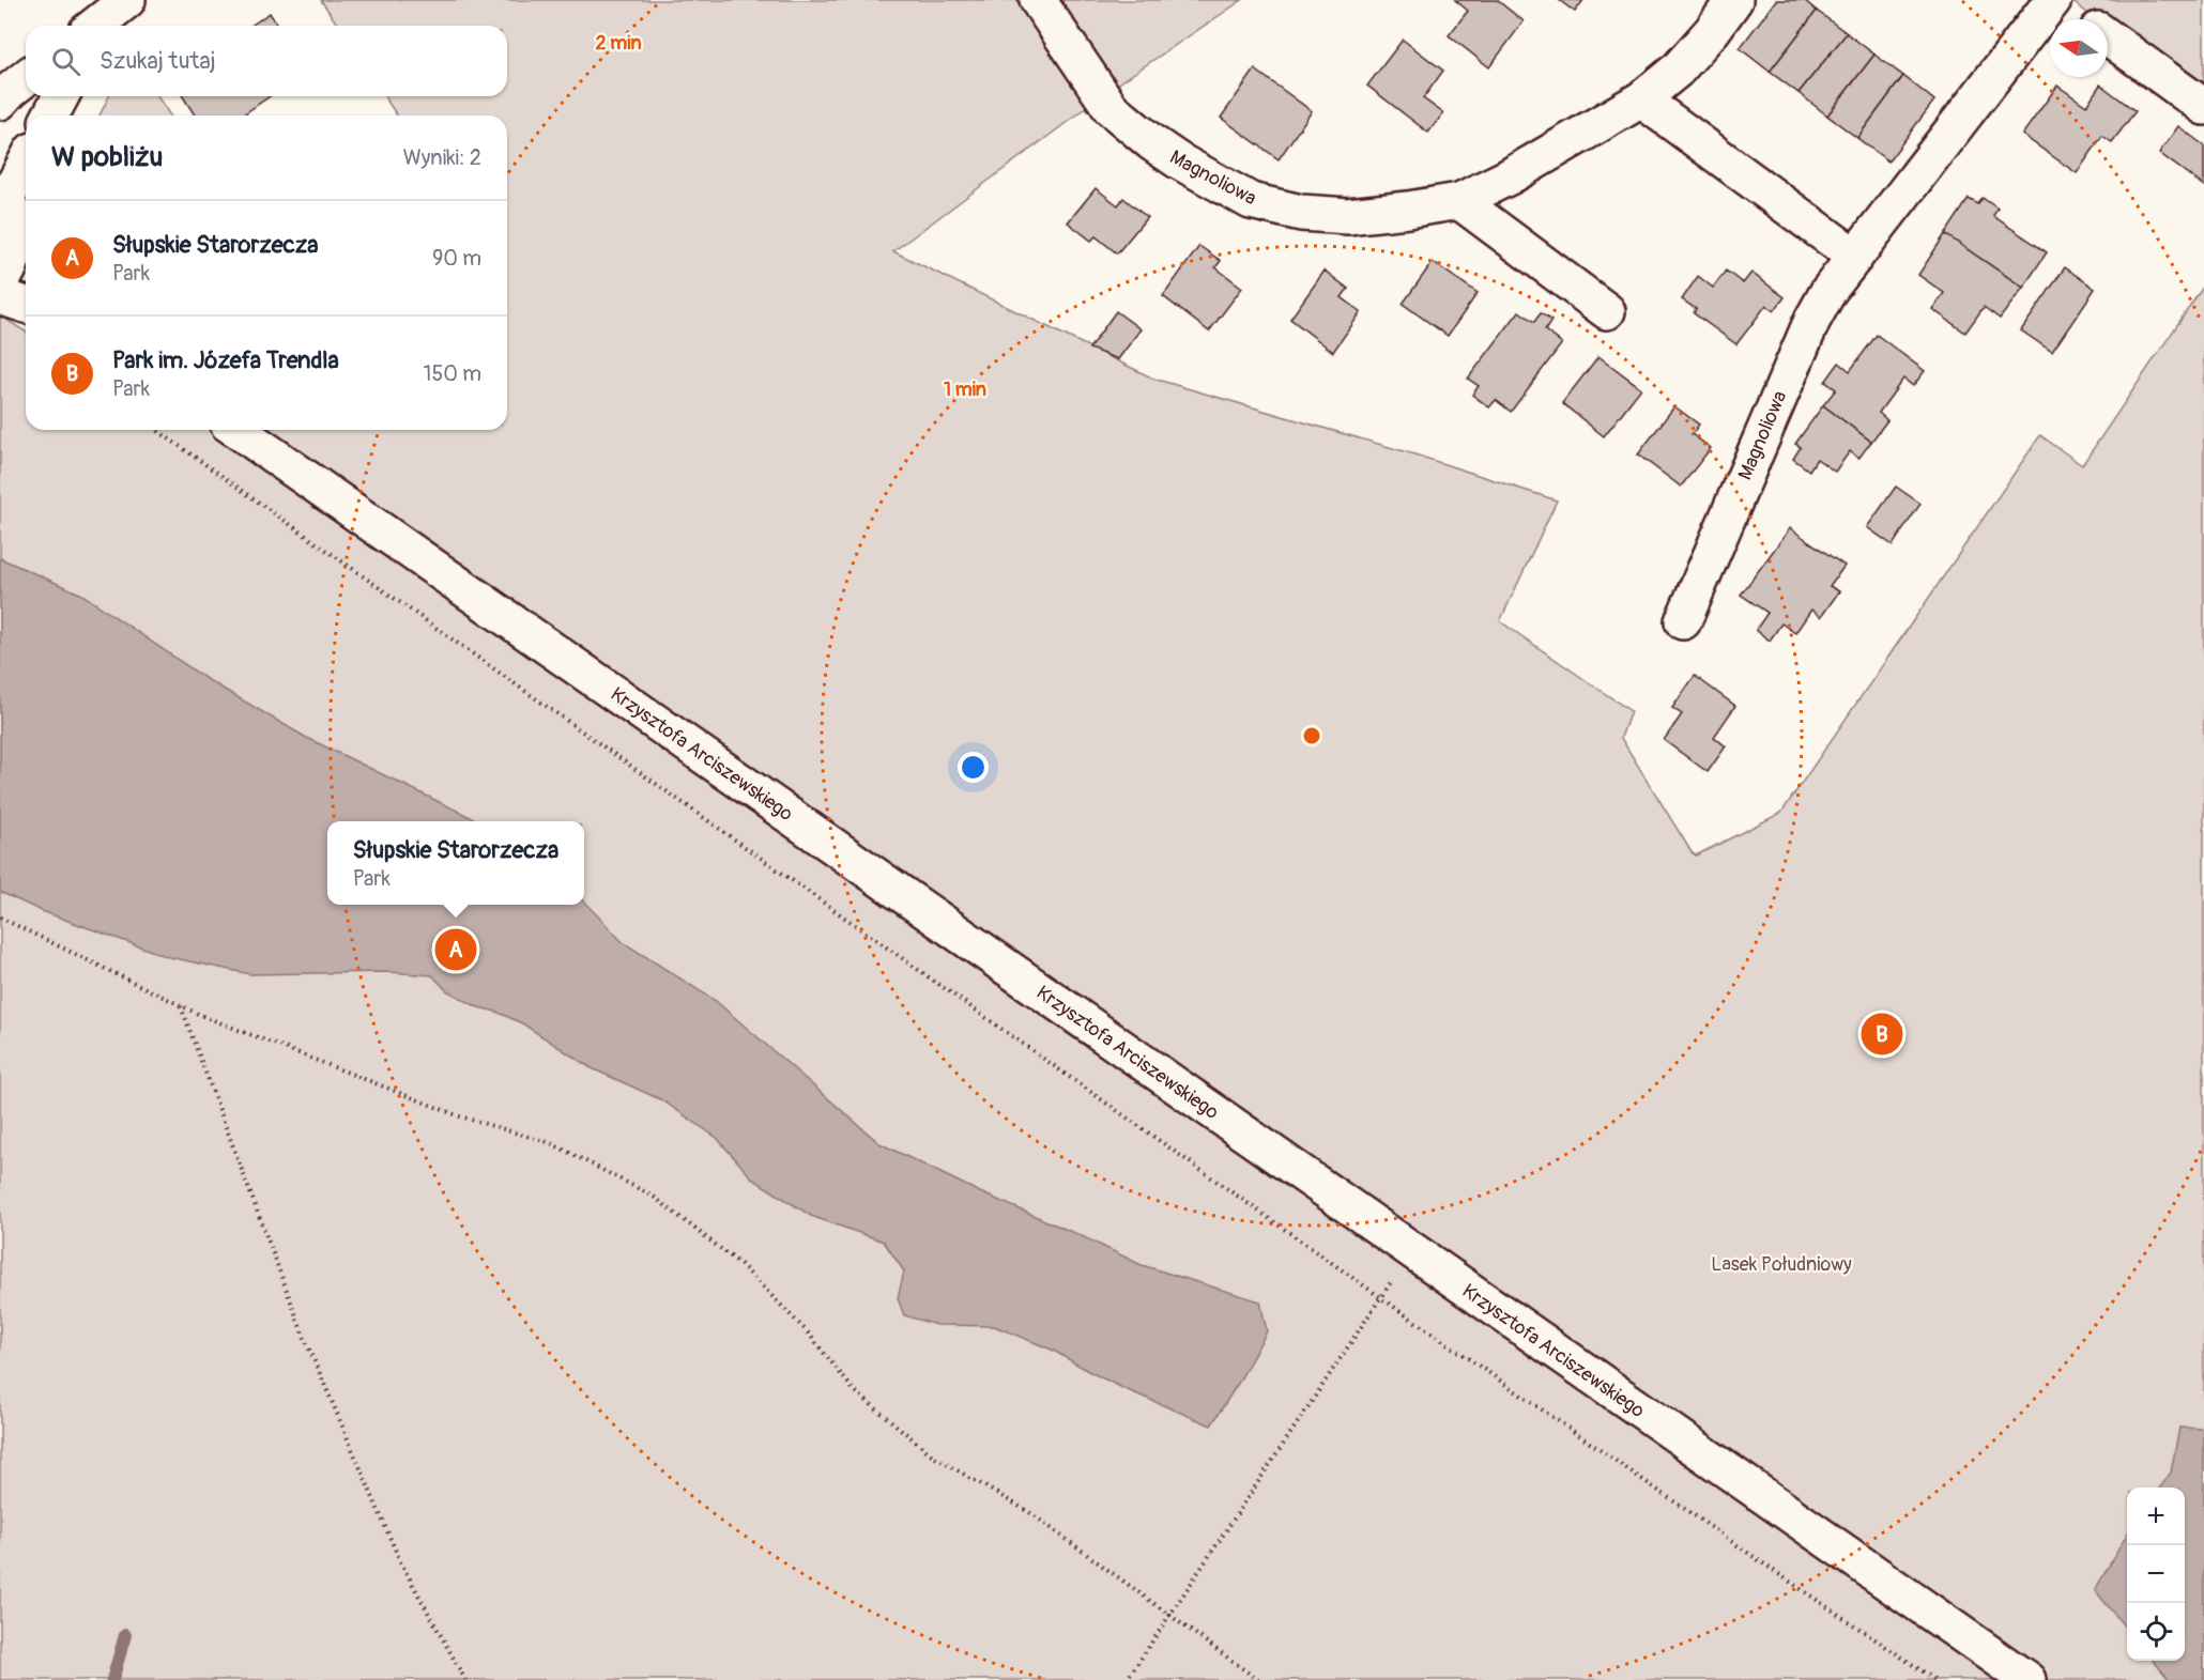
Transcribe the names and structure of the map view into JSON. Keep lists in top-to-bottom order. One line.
{"streets":{"street":["Magnoliowa","Krzysztofa Arciszewskiego"]},"parks":["Lasek Południowy"],"north":"left","page":{"search":"Szukaj tutaj","heading":["W pobliżu","Wyniki: 2"],"list":[{"mark":"A","name":"Słupskie Starorzecza","note":"Park","value":"90 m"},{"mark":"B","name":"Park im. Józefa Trendla","note":"Park","value":"150 m"}],"popup":["Słupskie Starorzecza","Park"],"pins":["A","B"],"map_buttons":["+","−"]},"rings":["2 min","1 min"]}
